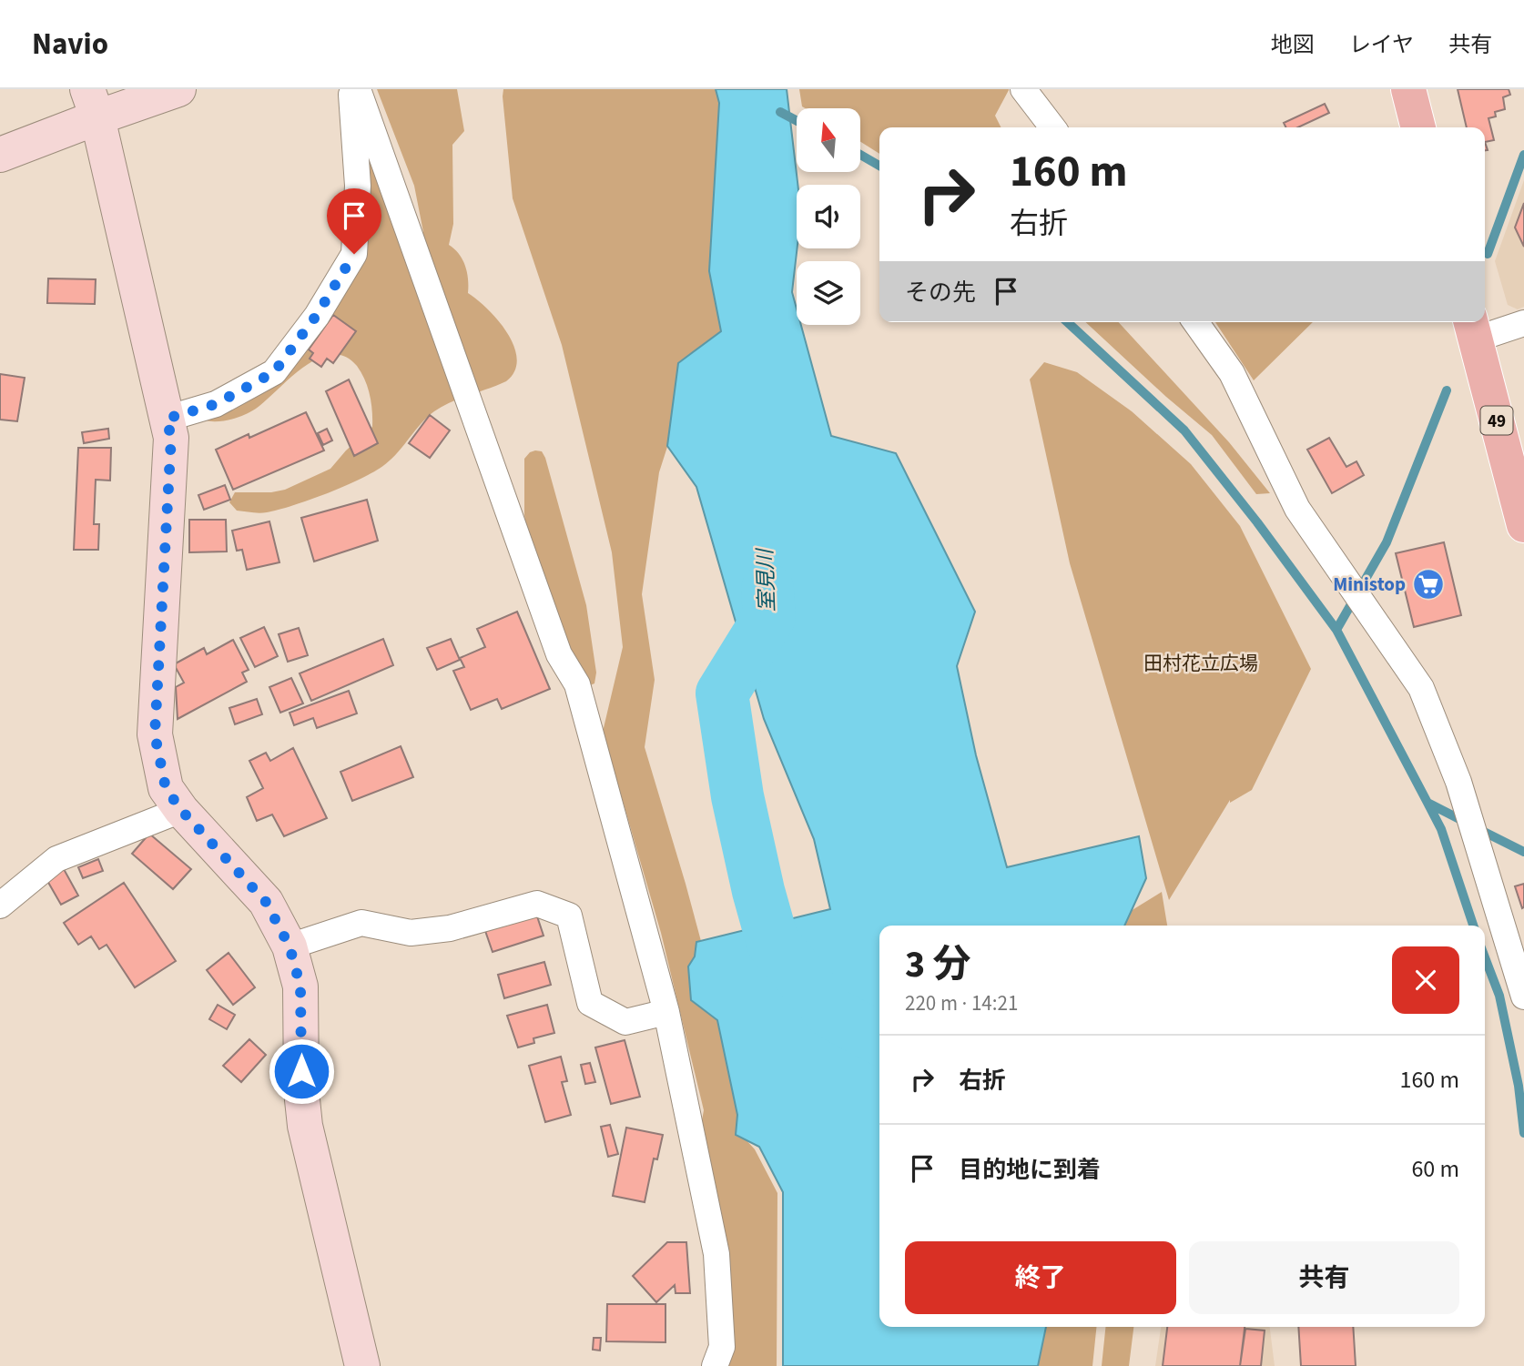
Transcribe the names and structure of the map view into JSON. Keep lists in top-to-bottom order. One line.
{"streets":{"main road":["49"]},"water":["室見川"],"parks":["田村花立広場"],"places":{"supermarket":["Ministop"]},"north":"top","page":{"header":"Navio","nav":["地図","レイヤ","共有"],"turn":["160 m","右折"],"then":"その先","heading":["3 分","220 m · 14:21"],"list":[{"name":"右折","value":"160 m"},{"name":"目的地に到着","value":"60 m"}],"buttons":["終了","共有"]}}
